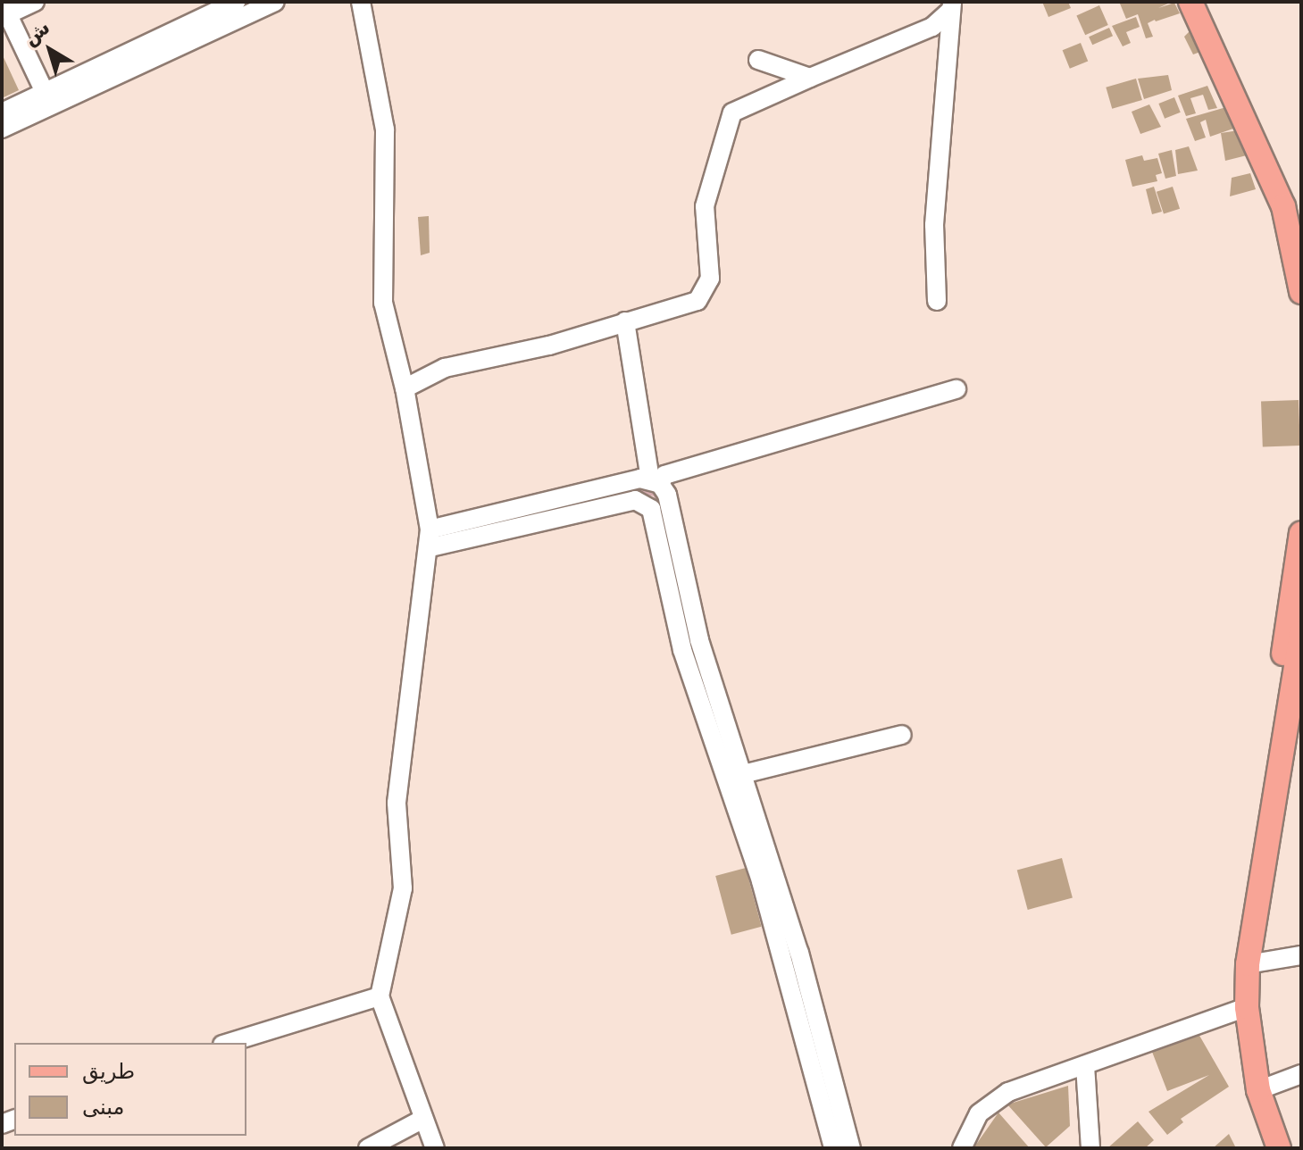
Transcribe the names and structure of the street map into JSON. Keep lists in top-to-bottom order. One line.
{"legend":["طريق","مبنى"],"north":"top left"}
